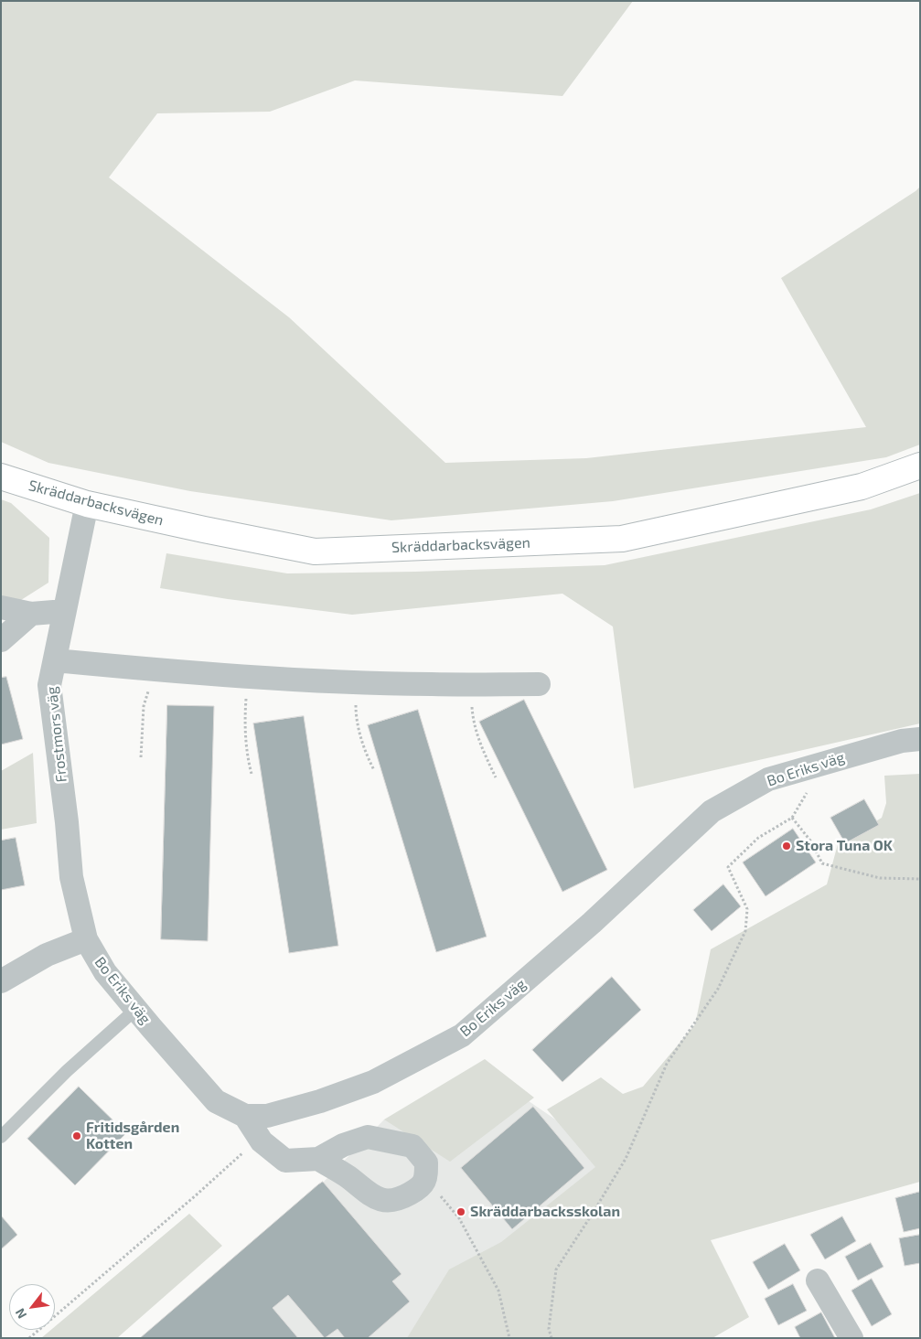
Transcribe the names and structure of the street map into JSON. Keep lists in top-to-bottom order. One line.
{"streets":{"street":["Skräddarbacksvägen","Frostmors väg","Bo Eriks väg"]},"crossings":[["Skräddarbacksvägen","Frostmors väg"],["Frostmors väg","Bo Eriks väg"]],"places":["Stora Tuna OK","Fritidsgården Kotten","Skräddarbacksskolan"],"north":"bottom left"}
